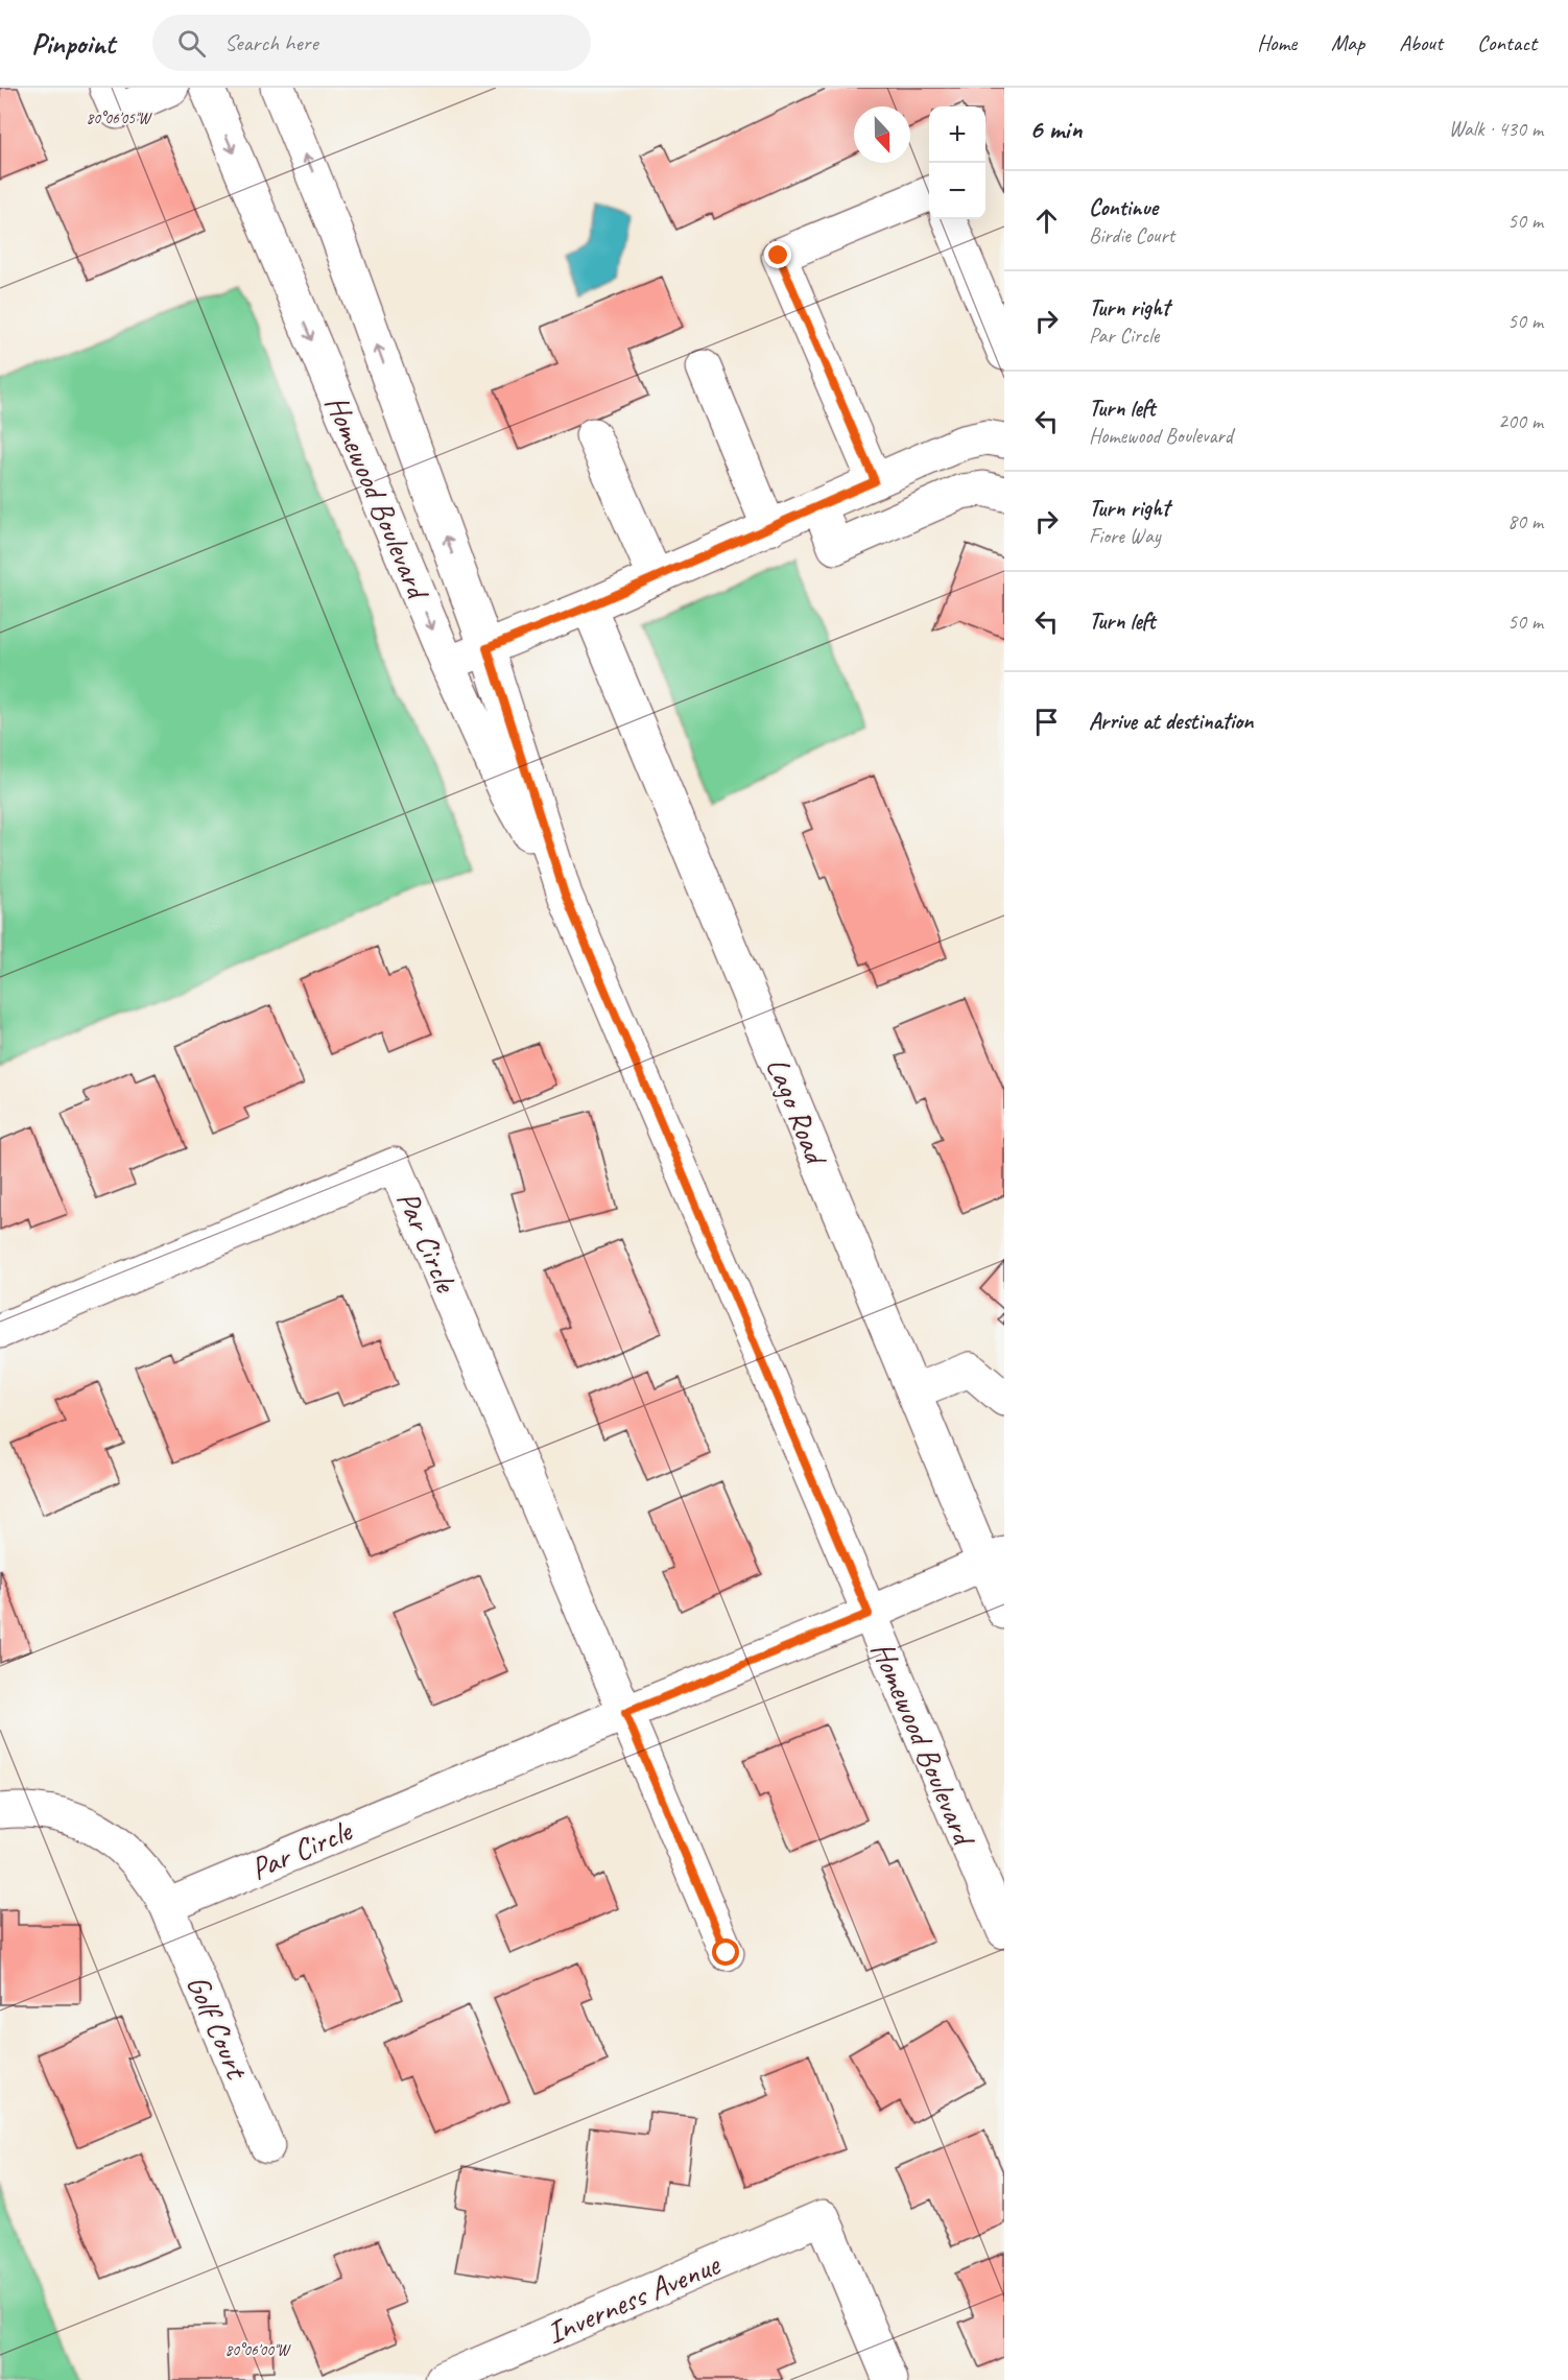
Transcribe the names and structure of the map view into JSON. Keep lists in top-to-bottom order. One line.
{"streets":{"street":["Homewood Boulevard","Lago Road","Par Circle","Golf Court","Inverness Avenue"]},"crossings":[["Homewood Boulevard","Par Circle"],["Lago Road","Par Circle"],["Par Circle","Golf Court"]],"north":"bottom","page":{"header":"Pinpoint","search":"Search here","nav":["Home","Map","About","Contact"],"heading":["6 min","Walk · 430 m"],"map_buttons":["+","−"],"list":[["Continue","Birdie Court","50 m"],["Turn right","Par Circle","50 m"],["Turn left","Homewood Boulevard","200 m"],["Turn right","Fiore Way","80 m"],["Turn left","50 m"],"Arrive at destination"]},"coordinates":["80°06'05\"W","80°06'00\"W"]}
